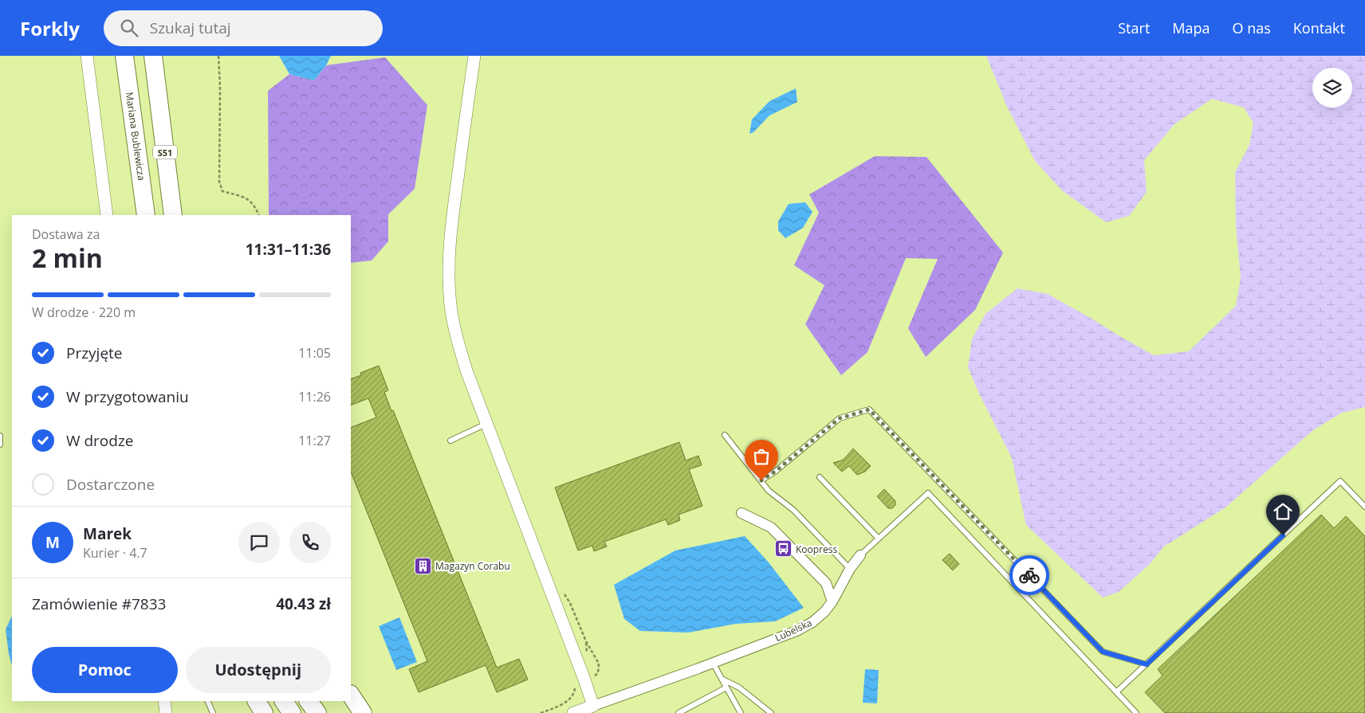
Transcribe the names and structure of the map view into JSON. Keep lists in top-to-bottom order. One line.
{"streets":{"highway":["Mariana Bublewicza","S51"],"street":["Lubelska"]},"places":{"bus stop":["Koopress"],"building":["Magazyn Corabu"]},"page":{"header":"Forkly","search":"Szukaj tutaj","nav":["Start","Mapa","O nas","Kontakt"],"heading":["2 min","Dostawa za","11:31–11:36"],"panel":["Marek","Kurier · 4.7","Zamówienie #7833","40.43 zł"],"bar":"W drodze · 220 m","list":[["Przyjęte","11:05"],["W przygotowaniu","11:26"],["W drodze","11:27"],"Dostarczone"],"round":"M","buttons":["Pomoc","Udostępnij"]}}
